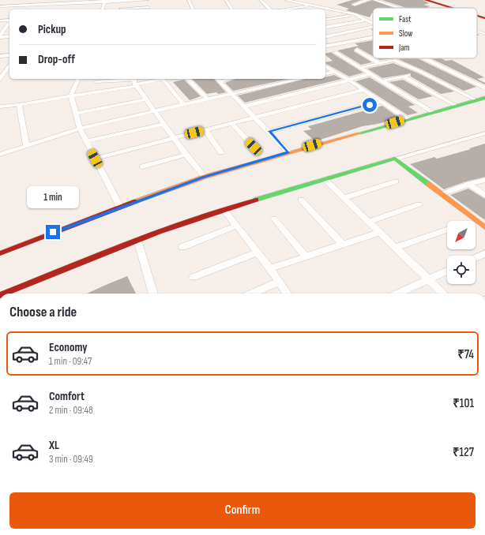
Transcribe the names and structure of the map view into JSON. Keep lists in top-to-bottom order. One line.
{"legend":["Fast","Slow","Jam"],"north":"bottom left","page":{"banner":["Pickup","Drop-off"],"bubble":"1 min","heading":"Choose a ride","list":[{"name":"Economy","note":"1 min · 09:47","value":"₹74"},{"name":"Comfort","note":"2 min · 09:48","value":"₹101"},{"name":"XL","note":"3 min · 09:49","value":"₹127"}],"buttons":"Confirm"}}
